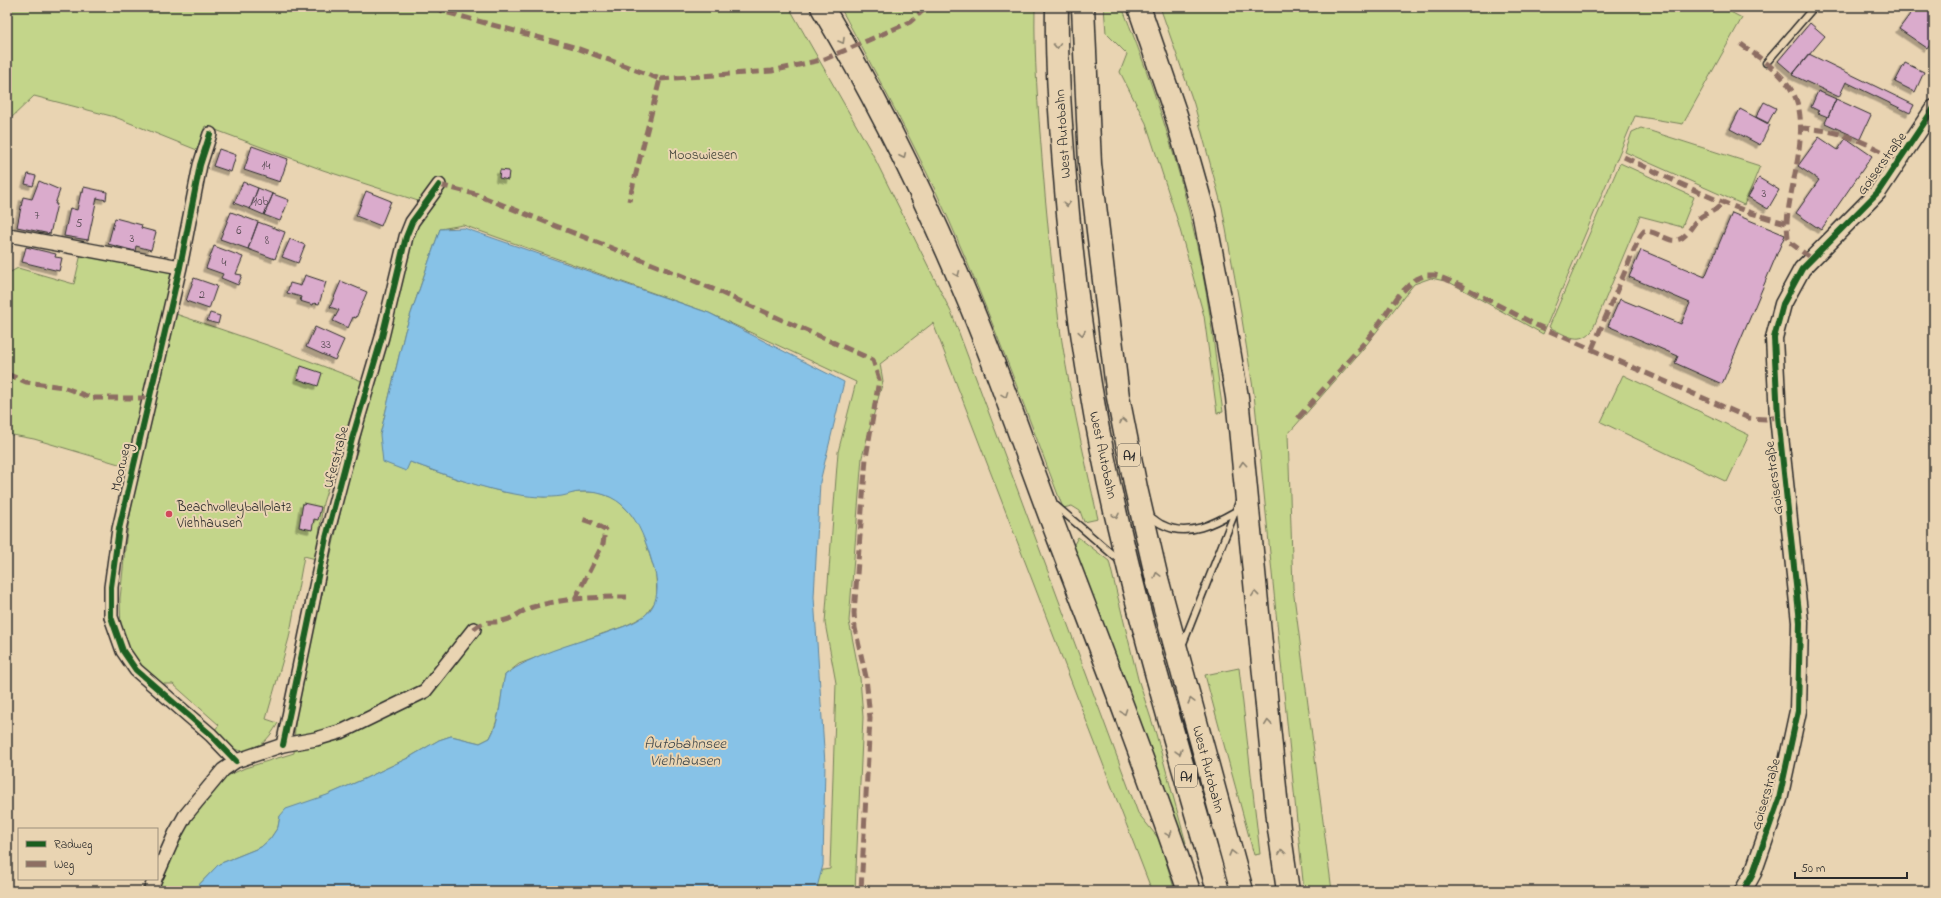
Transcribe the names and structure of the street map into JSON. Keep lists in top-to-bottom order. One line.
{"streets":{"highway":["West Autobahn","A1"],"street":["Goiserstraße","Uferstraße","Moorweg"]},"water":["Autobahnsee Viehhausen"],"parks":["Mooswiesen"],"places":["Beachvolleyballplatz Viehhausen"],"house_numbers":["14","3","10b","7","5","6","3","8","4","2","33"],"legend":["Radweg","Weg"],"scale_bar":"50 m"}
